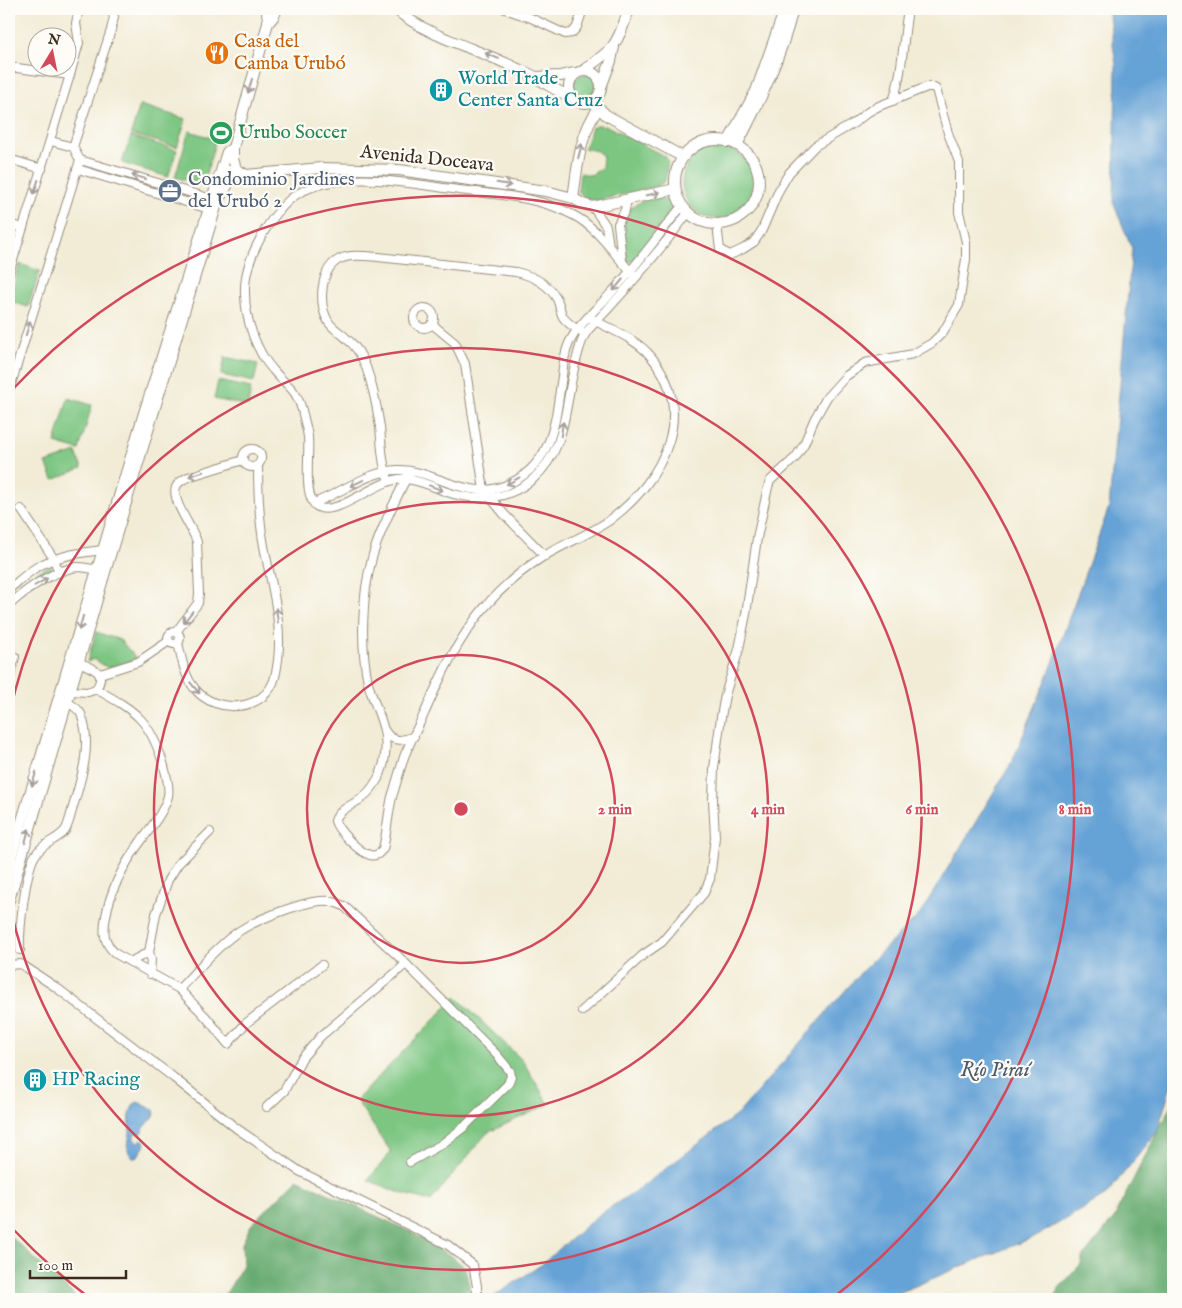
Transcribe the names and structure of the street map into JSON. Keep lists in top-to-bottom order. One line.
{"streets":{"main road":["Avenida Doceava"]},"one_way":["Avenida Doceava"],"water":["Río Piraí"],"places":{"restaurant":["Casa del Camba Urubó"],"building":["World Trade Center Santa Cruz","HP Racing"],"sports":["Urubo Soccer"],"office":["Condominio Jardines del Urubó 2"]},"scale_bar":"100 m","north":"top","rings":["2 min","4 min","6 min","8 min"]}
